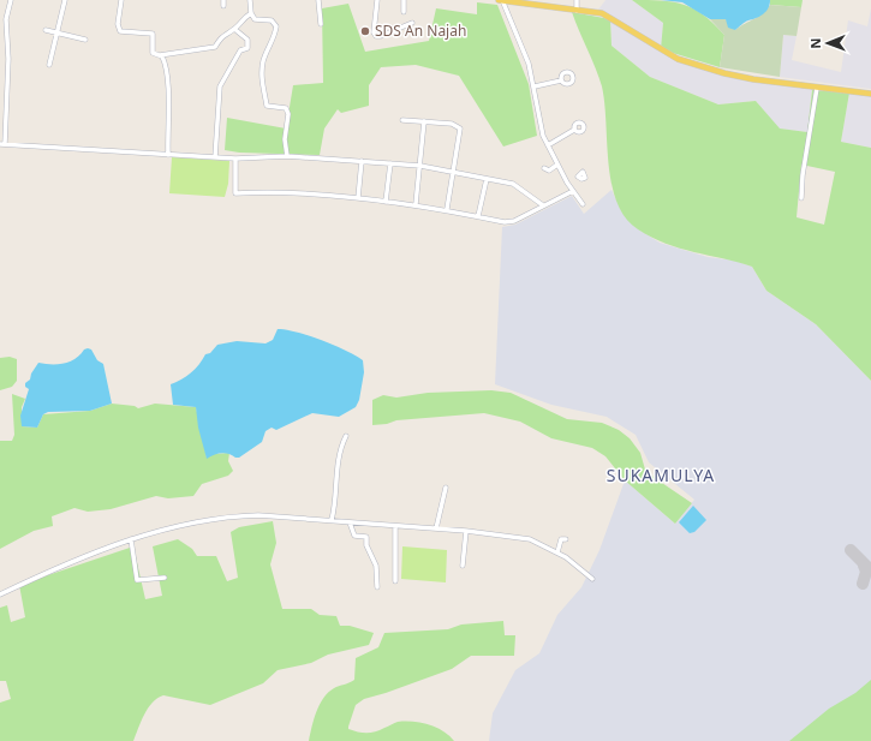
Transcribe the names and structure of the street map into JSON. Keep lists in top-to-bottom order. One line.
{"districts":["SUKAMULYA"],"places":["SDS An Najah"],"north":"left"}
